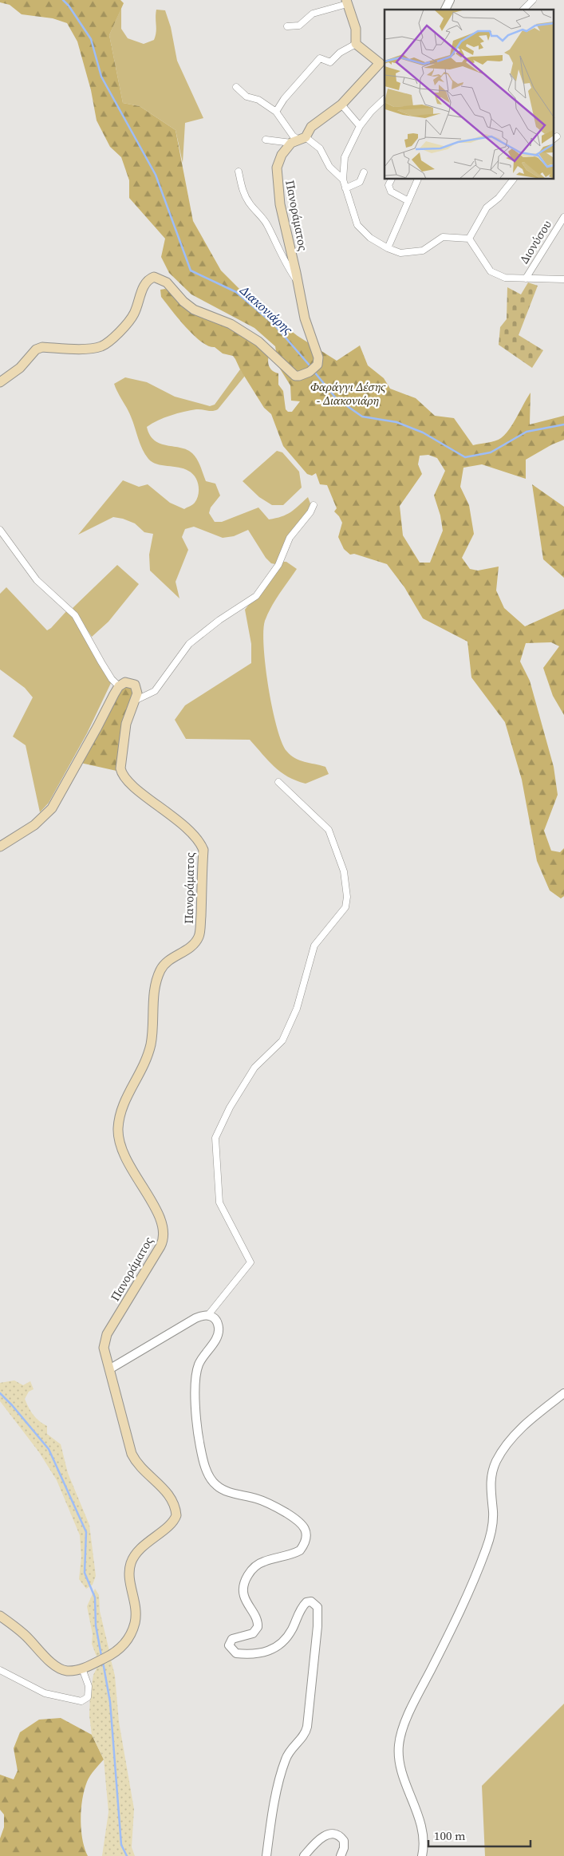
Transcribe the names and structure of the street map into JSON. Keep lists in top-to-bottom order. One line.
{"streets":{"main road":["Πανοράματος"],"street":["Διονύσου"]},"water":["Διακονιάρης"],"parks":["Φαράγγι Δέσης - Διακονιάρη"],"scale_bar":"100 m"}
